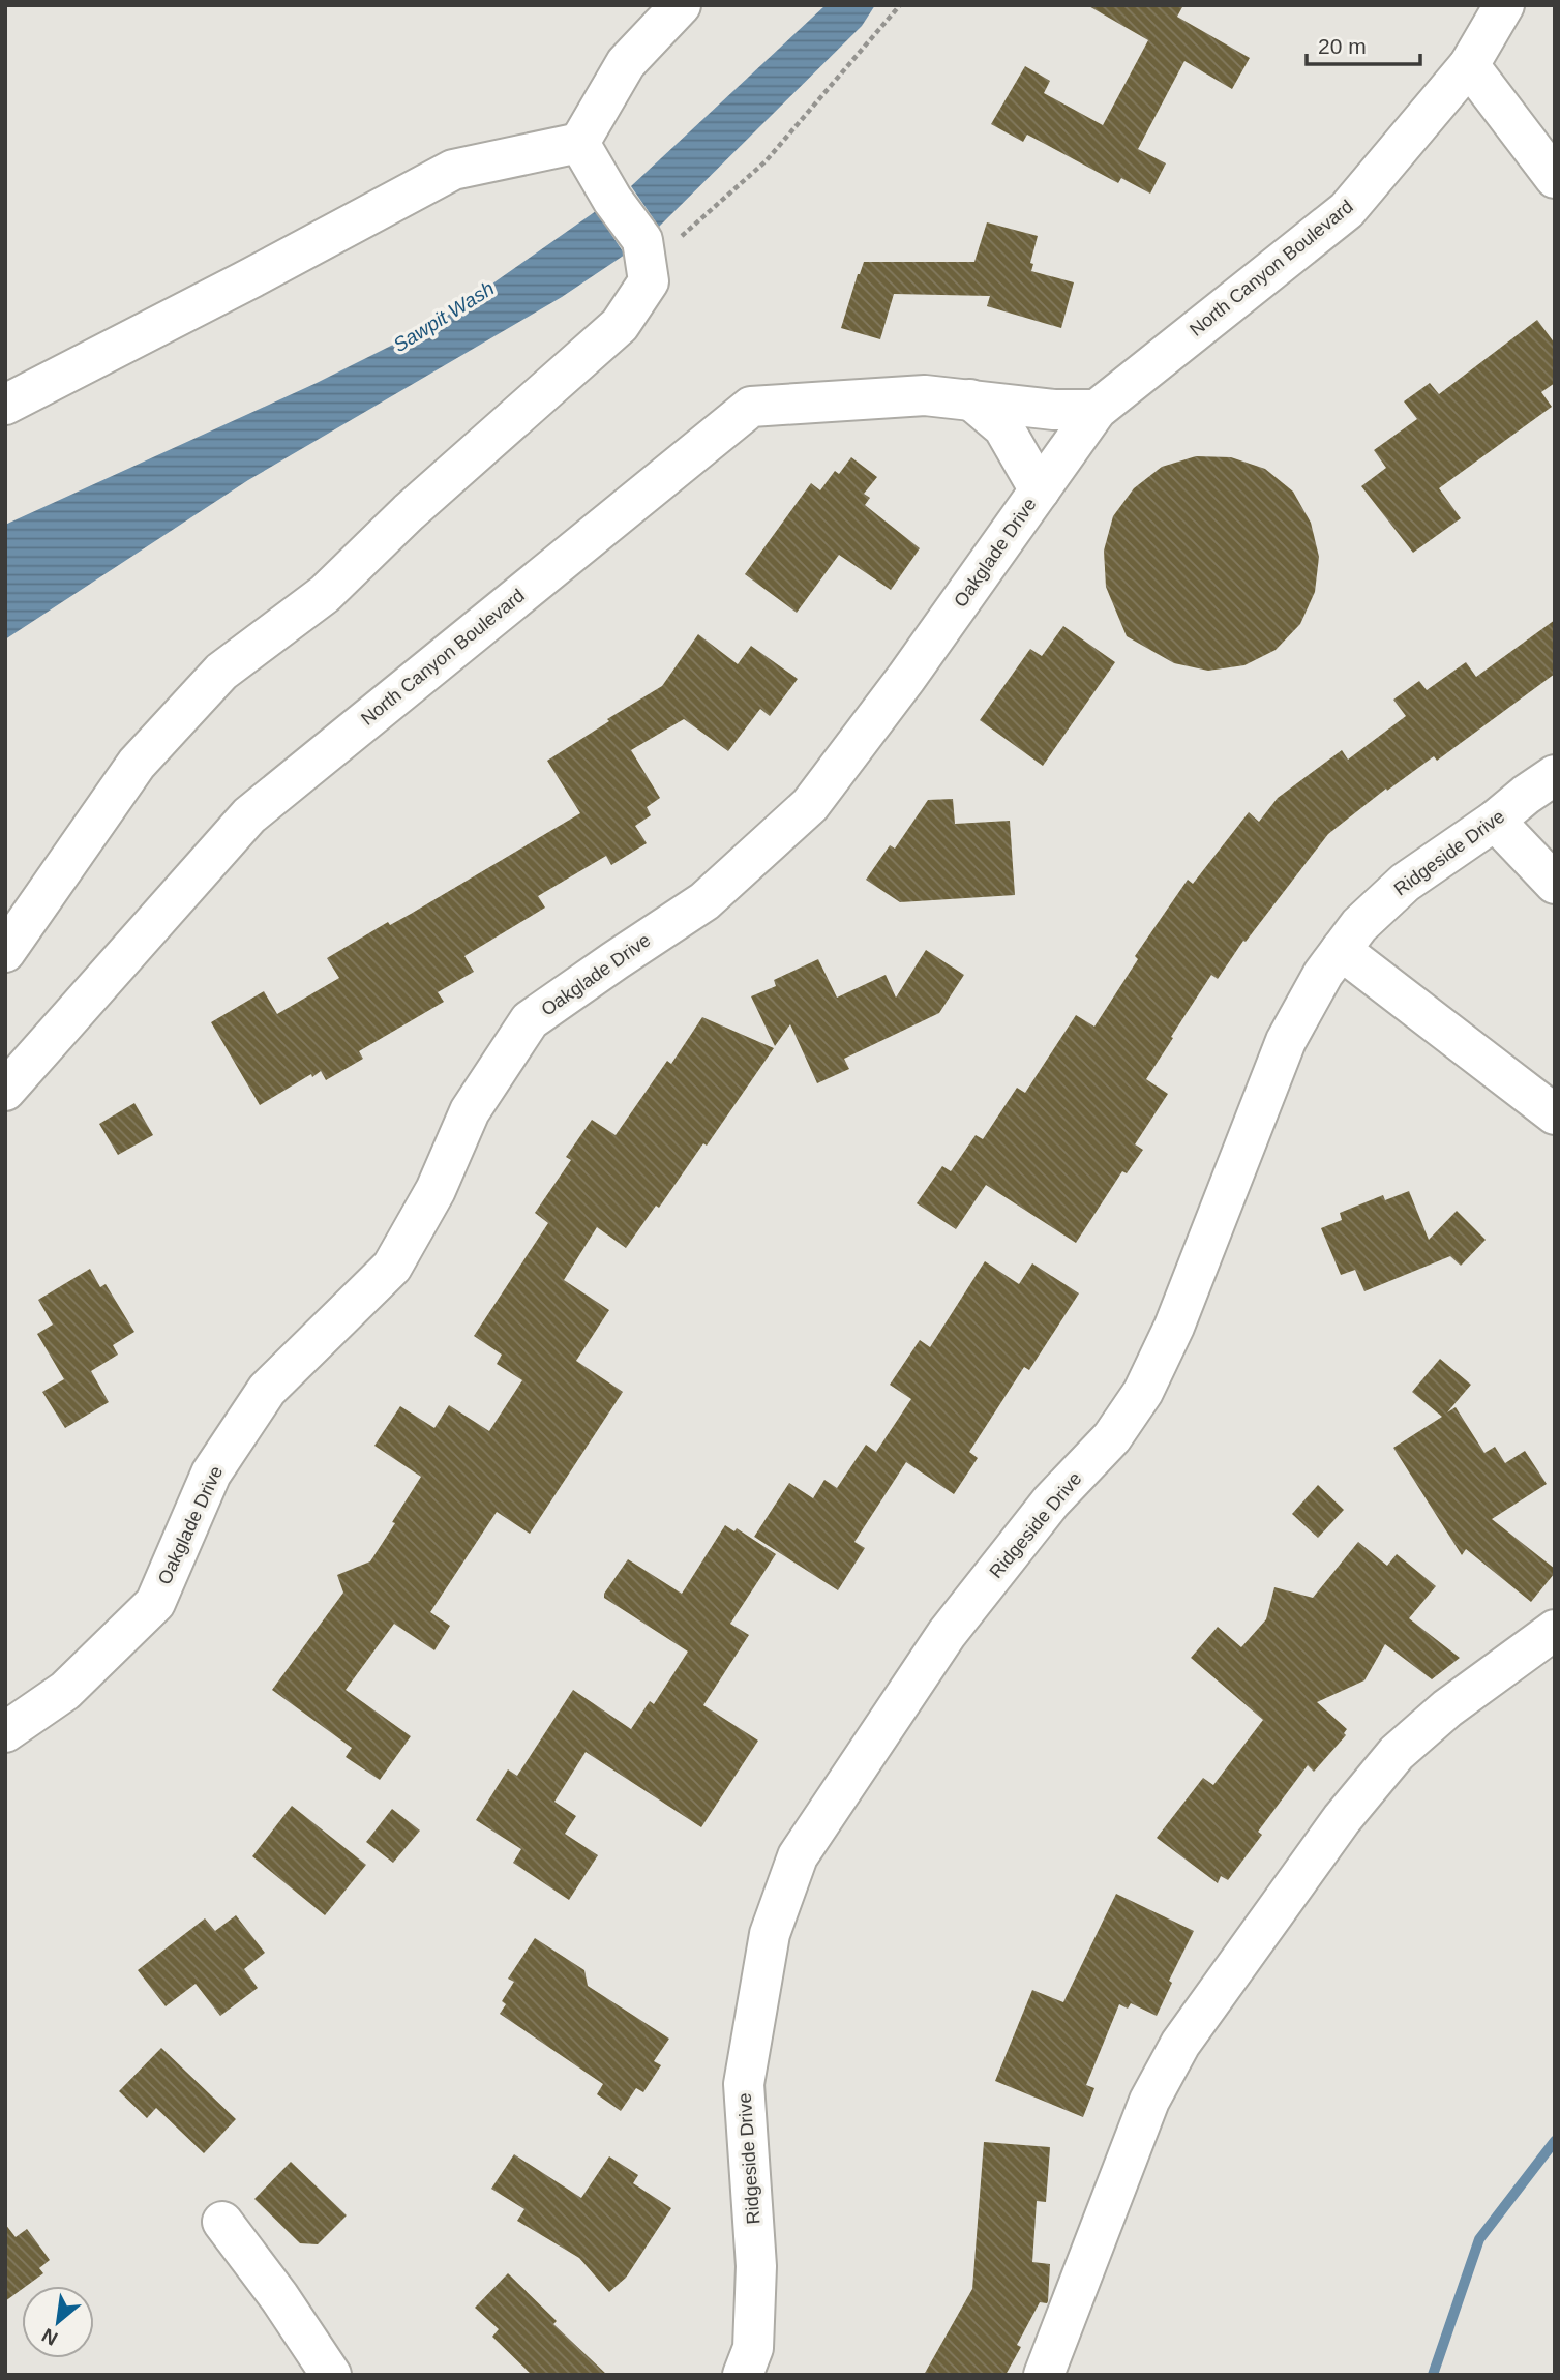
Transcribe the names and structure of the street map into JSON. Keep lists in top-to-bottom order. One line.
{"streets":{"street":["North Canyon Boulevard","Oakglade Drive","Ridgeside Drive"]},"crossings":[["North Canyon Boulevard","Oakglade Drive"]],"water":["Sawpit Wash"],"scale_bar":"20 m","north":"bottom left"}
